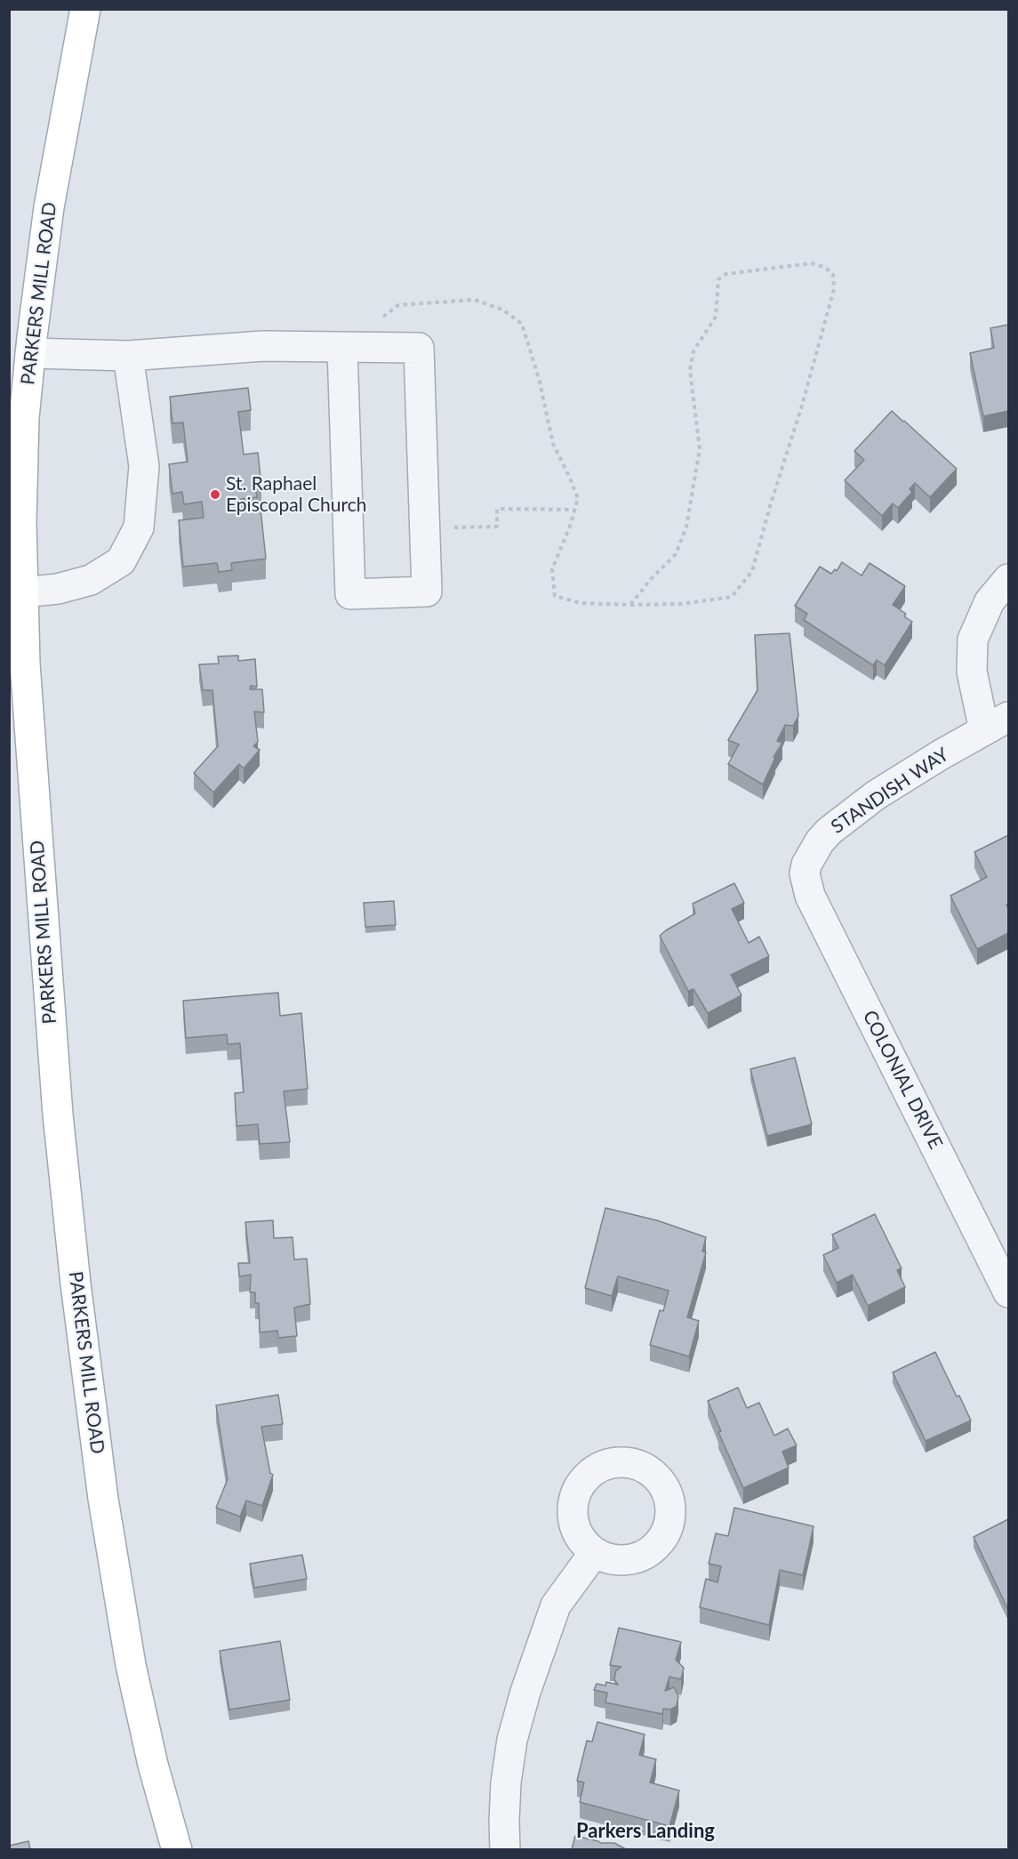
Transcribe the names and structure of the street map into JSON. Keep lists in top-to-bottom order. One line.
{"streets":{"main road":["PARKERS MILL ROAD"],"street":["STANDISH WAY","COLONIAL DRIVE"]},"crossings":[["STANDISH WAY","COLONIAL DRIVE"]],"districts":["Parkers Landing"],"places":["St. Raphael Episcopal Church"]}
